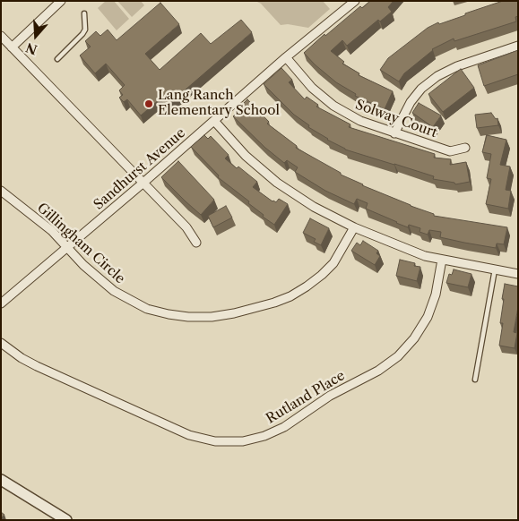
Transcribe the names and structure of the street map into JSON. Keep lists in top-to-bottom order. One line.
{"streets":{"street":["Solway Court","Sandhurst Avenue","Gillingham Circle","Rutland Place"]},"crossings":[["Solway Court","Sandhurst Avenue"],["Sandhurst Avenue","Gillingham Circle"]],"places":["Lang Ranch Elementary School"],"north":"bottom"}
